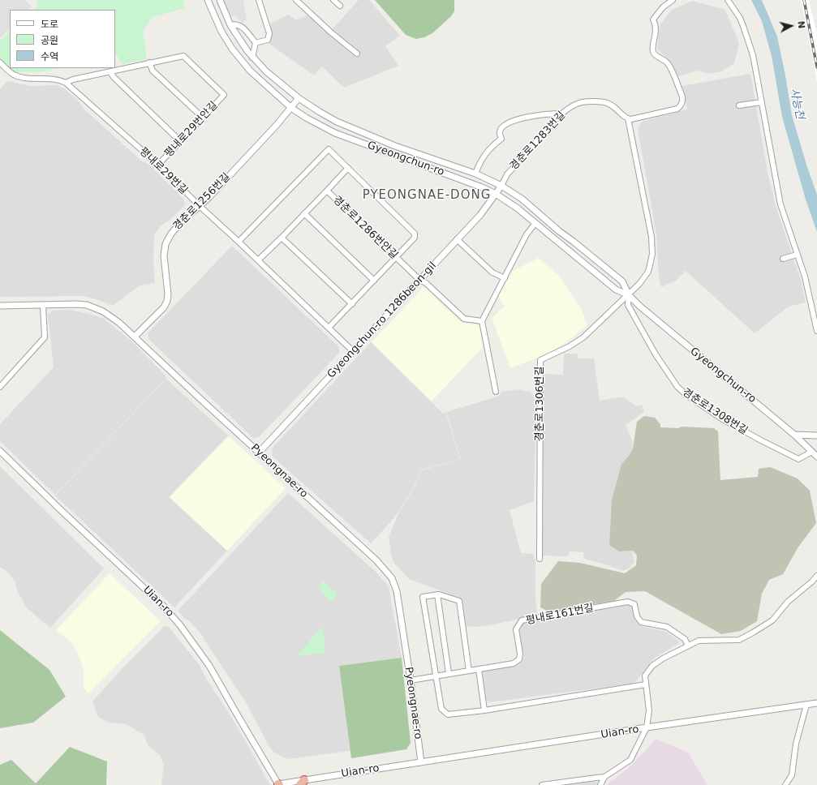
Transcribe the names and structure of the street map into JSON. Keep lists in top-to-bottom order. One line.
{"streets":{"street":["평내로29번안길","경춘로1283번길","Gyeongchun-ro","평내로29번길","경춘로1256번길","경춘로1286번안길","Gyeongchun-ro 1286beon-gil","경춘로1306번길","경춘로1308번길","Pyeongnae-ro","Uian-ro","평내로161번길"]},"crossings":[["평내로29번안길","평내로29번길"],["경춘로1283번길","Gyeongchun-ro"],["경춘로1283번길","Gyeongchun-ro 1286beon-gil"],["Gyeongchun-ro","경춘로1256번길"],["Gyeongchun-ro","Gyeongchun-ro 1286beon-gil"],["Gyeongchun-ro","경춘로1306번길"],["Gyeongchun-ro","경춘로1308번길"],["평내로29번길","경춘로1256번길"],["평내로29번길","경춘로1286번안길"],["평내로29번길","Gyeongchun-ro 1286beon-gil"],["경춘로1256번길","Pyeongnae-ro"],["경춘로1286번안길","Gyeongchun-ro 1286beon-gil"],["Gyeongchun-ro 1286beon-gil","Pyeongnae-ro"],["경춘로1306번길","경춘로1308번길"],["Pyeongnae-ro","Uian-ro"],["Pyeongnae-ro","평내로161번길"]],"districts":["PYEONGNAE-DONG"],"water":["사능천"],"legend":["도로","공원","수역"],"north":"right"}
